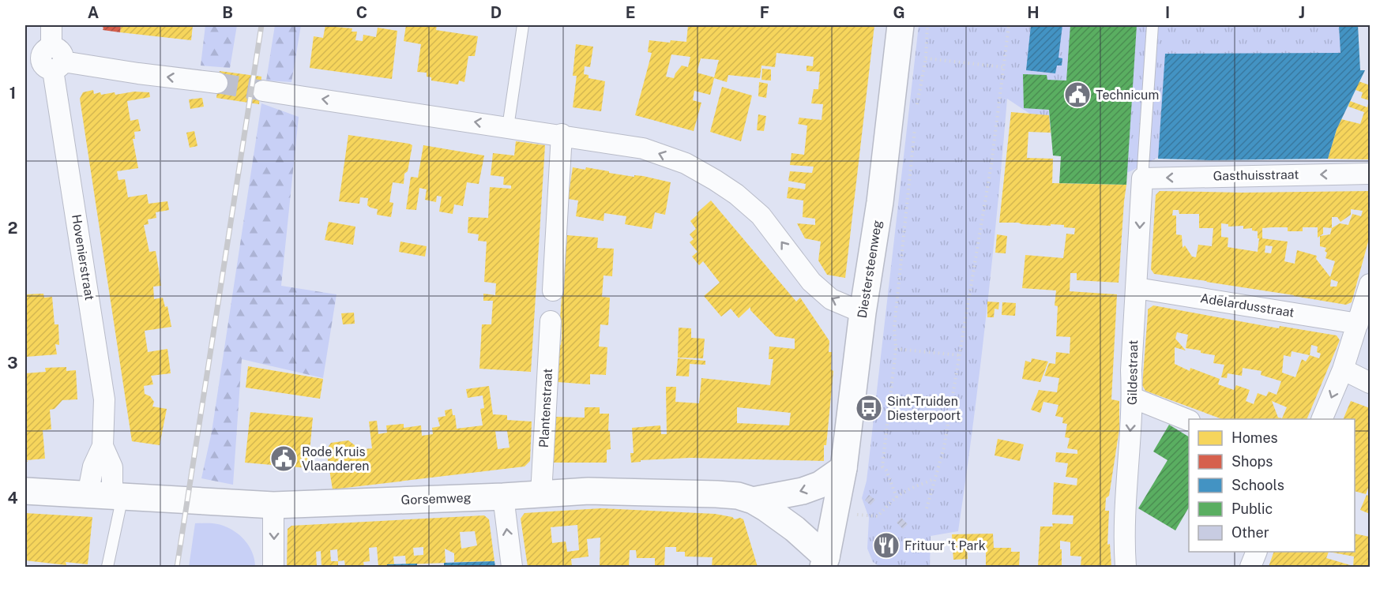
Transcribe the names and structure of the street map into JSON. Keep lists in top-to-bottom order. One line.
{"streets":{"street":["Gasthuisstraat","Hovenierstraat","Diestersteenweg","Adelardusstraat","Gildestraat","Plantenstraat","Gorsemweg"]},"crossings":[["Gasthuisstraat","Gildestraat"],["Hovenierstraat","Gorsemweg"],["Diestersteenweg","Gorsemweg"],["Adelardusstraat","Gildestraat"],["Plantenstraat","Gorsemweg"]],"one_way":["Gasthuisstraat","Gildestraat"],"places":{"public building":["Technicum","Rode Kruis Vlaanderen"],"bus stop":["Sint-Truiden Diesterpoort"],"restaurant":["Frituur 't Park"]},"legend":["Homes","Shops","Schools","Public","Other"],"grid":{"columns":["A","B","C","D","E","F","G","H","I","J"],"rows":["1","2","3","4"]}}
